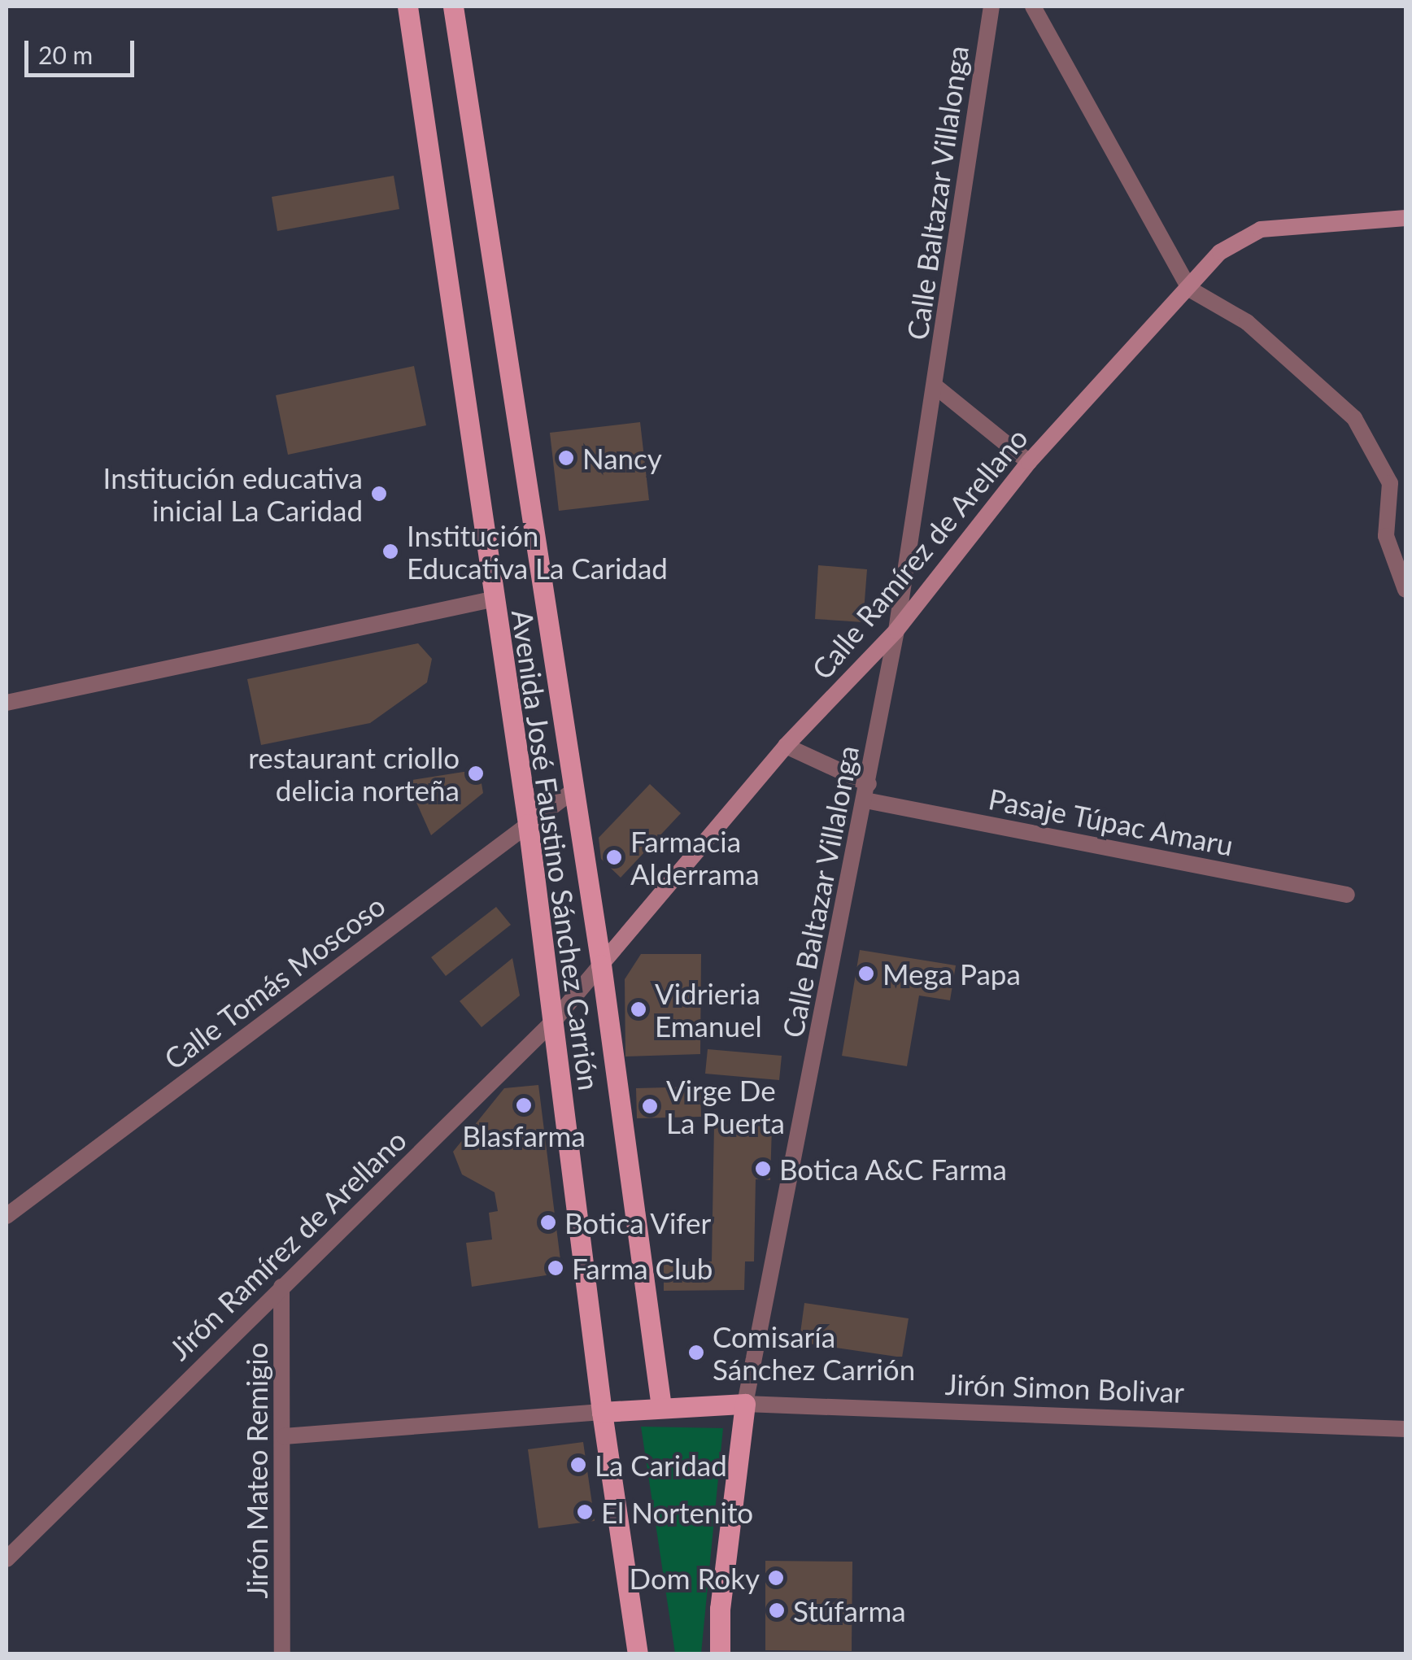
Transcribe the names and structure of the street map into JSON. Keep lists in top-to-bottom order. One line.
{"streets":{"main road":["Calle Ramírez de Arellano","Avenida José Faustino Sánchez Carrión","Jirón Simon Bolivar"],"street":["Calle Baltazar Villalonga","Pasaje Túpac Amaru","Calle Tomás Moscoso","Jirón Ramírez de Arellano","Jirón Mateo Remigio"]},"crossings":[["Calle Baltazar Villalonga","Calle Ramírez de Arellano"],["Calle Baltazar Villalonga","Pasaje Túpac Amaru"],["Calle Baltazar Villalonga","Jirón Simon Bolivar"],["Calle Ramírez de Arellano","Pasaje Túpac Amaru"],["Calle Ramírez de Arellano","Avenida José Faustino Sánchez Carrión"],["Calle Ramírez de Arellano","Jirón Ramírez de Arellano"],["Avenida José Faustino Sánchez Carrión","Calle Tomás Moscoso"],["Avenida José Faustino Sánchez Carrión","Jirón Ramírez de Arellano"],["Avenida José Faustino Sánchez Carrión","Jirón Simon Bolivar"],["Jirón Ramírez de Arellano","Jirón Mateo Remigio"],["Jirón Simon Bolivar","Jirón Mateo Remigio"]],"places":["Nancy","Institución educativa inicial La Caridad","Institución Educativa La Caridad","restaurant criollo delicia norteña","Farmacia Alderrama","Mega Papa","Vidrieria Emanuel","Blasfarma","Virge De La Puerta","Botica A&C Farma","Botica Vifer","Farma Club","Comisaría Sánchez Carrión","La Caridad","El Nortenito","Dom Roky","Stúfarma"],"scale_bar":"20 m"}
